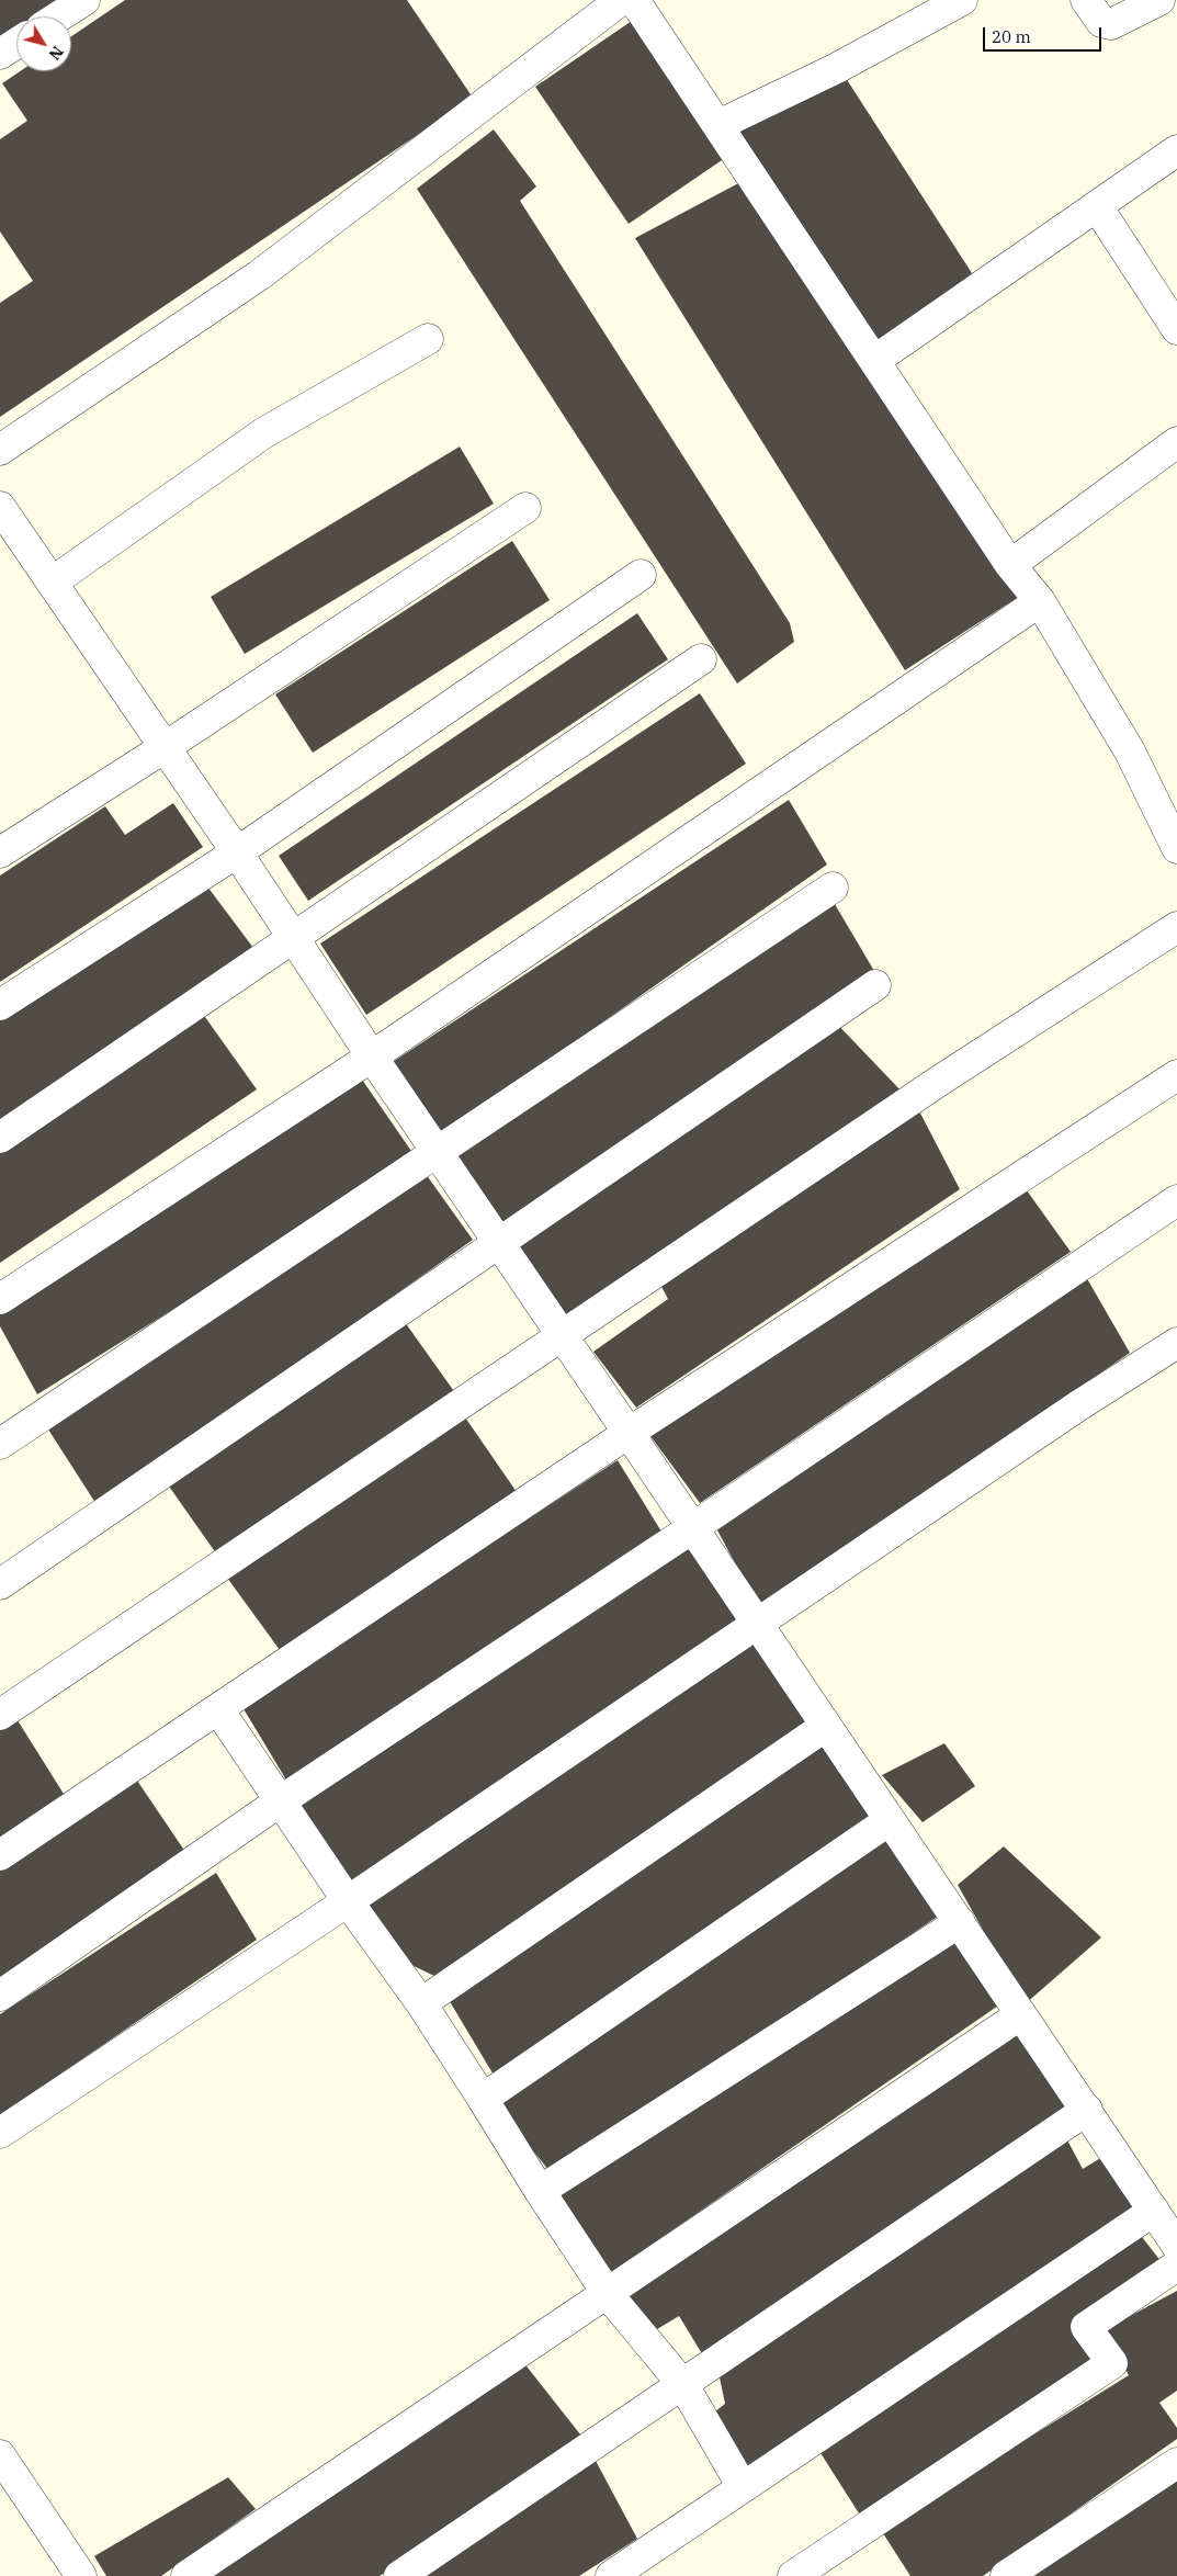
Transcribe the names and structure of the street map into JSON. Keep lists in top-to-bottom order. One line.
{"scale_bar":"20 m","north":"bottom right"}
